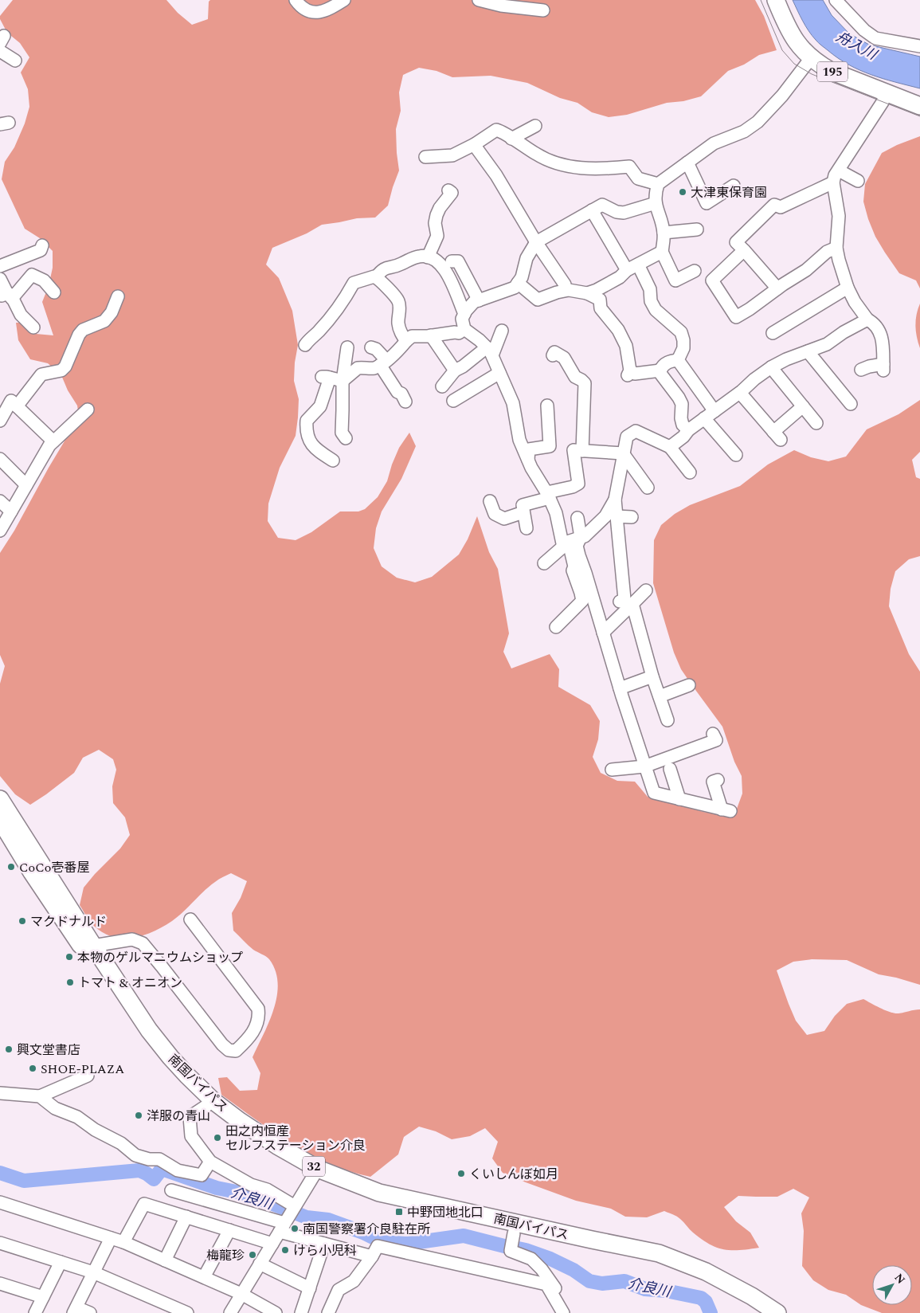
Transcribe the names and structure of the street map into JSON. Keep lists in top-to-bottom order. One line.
{"streets":{"highway":["195","南国バイパス","32"]},"water":["舟入川","介良川"],"places":{"other":["大津東保育園","CoCo壱番屋","マクドナルド","本物のゲルマニウムショップ","トマト & オニオン","興文堂書店","SHOE-PLAZA","洋服の青山","田之内恒産 セルフステーション介良","くいしんぼ如月","南国警察署介良駐在所","けら小児科","梅龍珍"],"transit":["中野団地北口"]},"north":"top right"}
